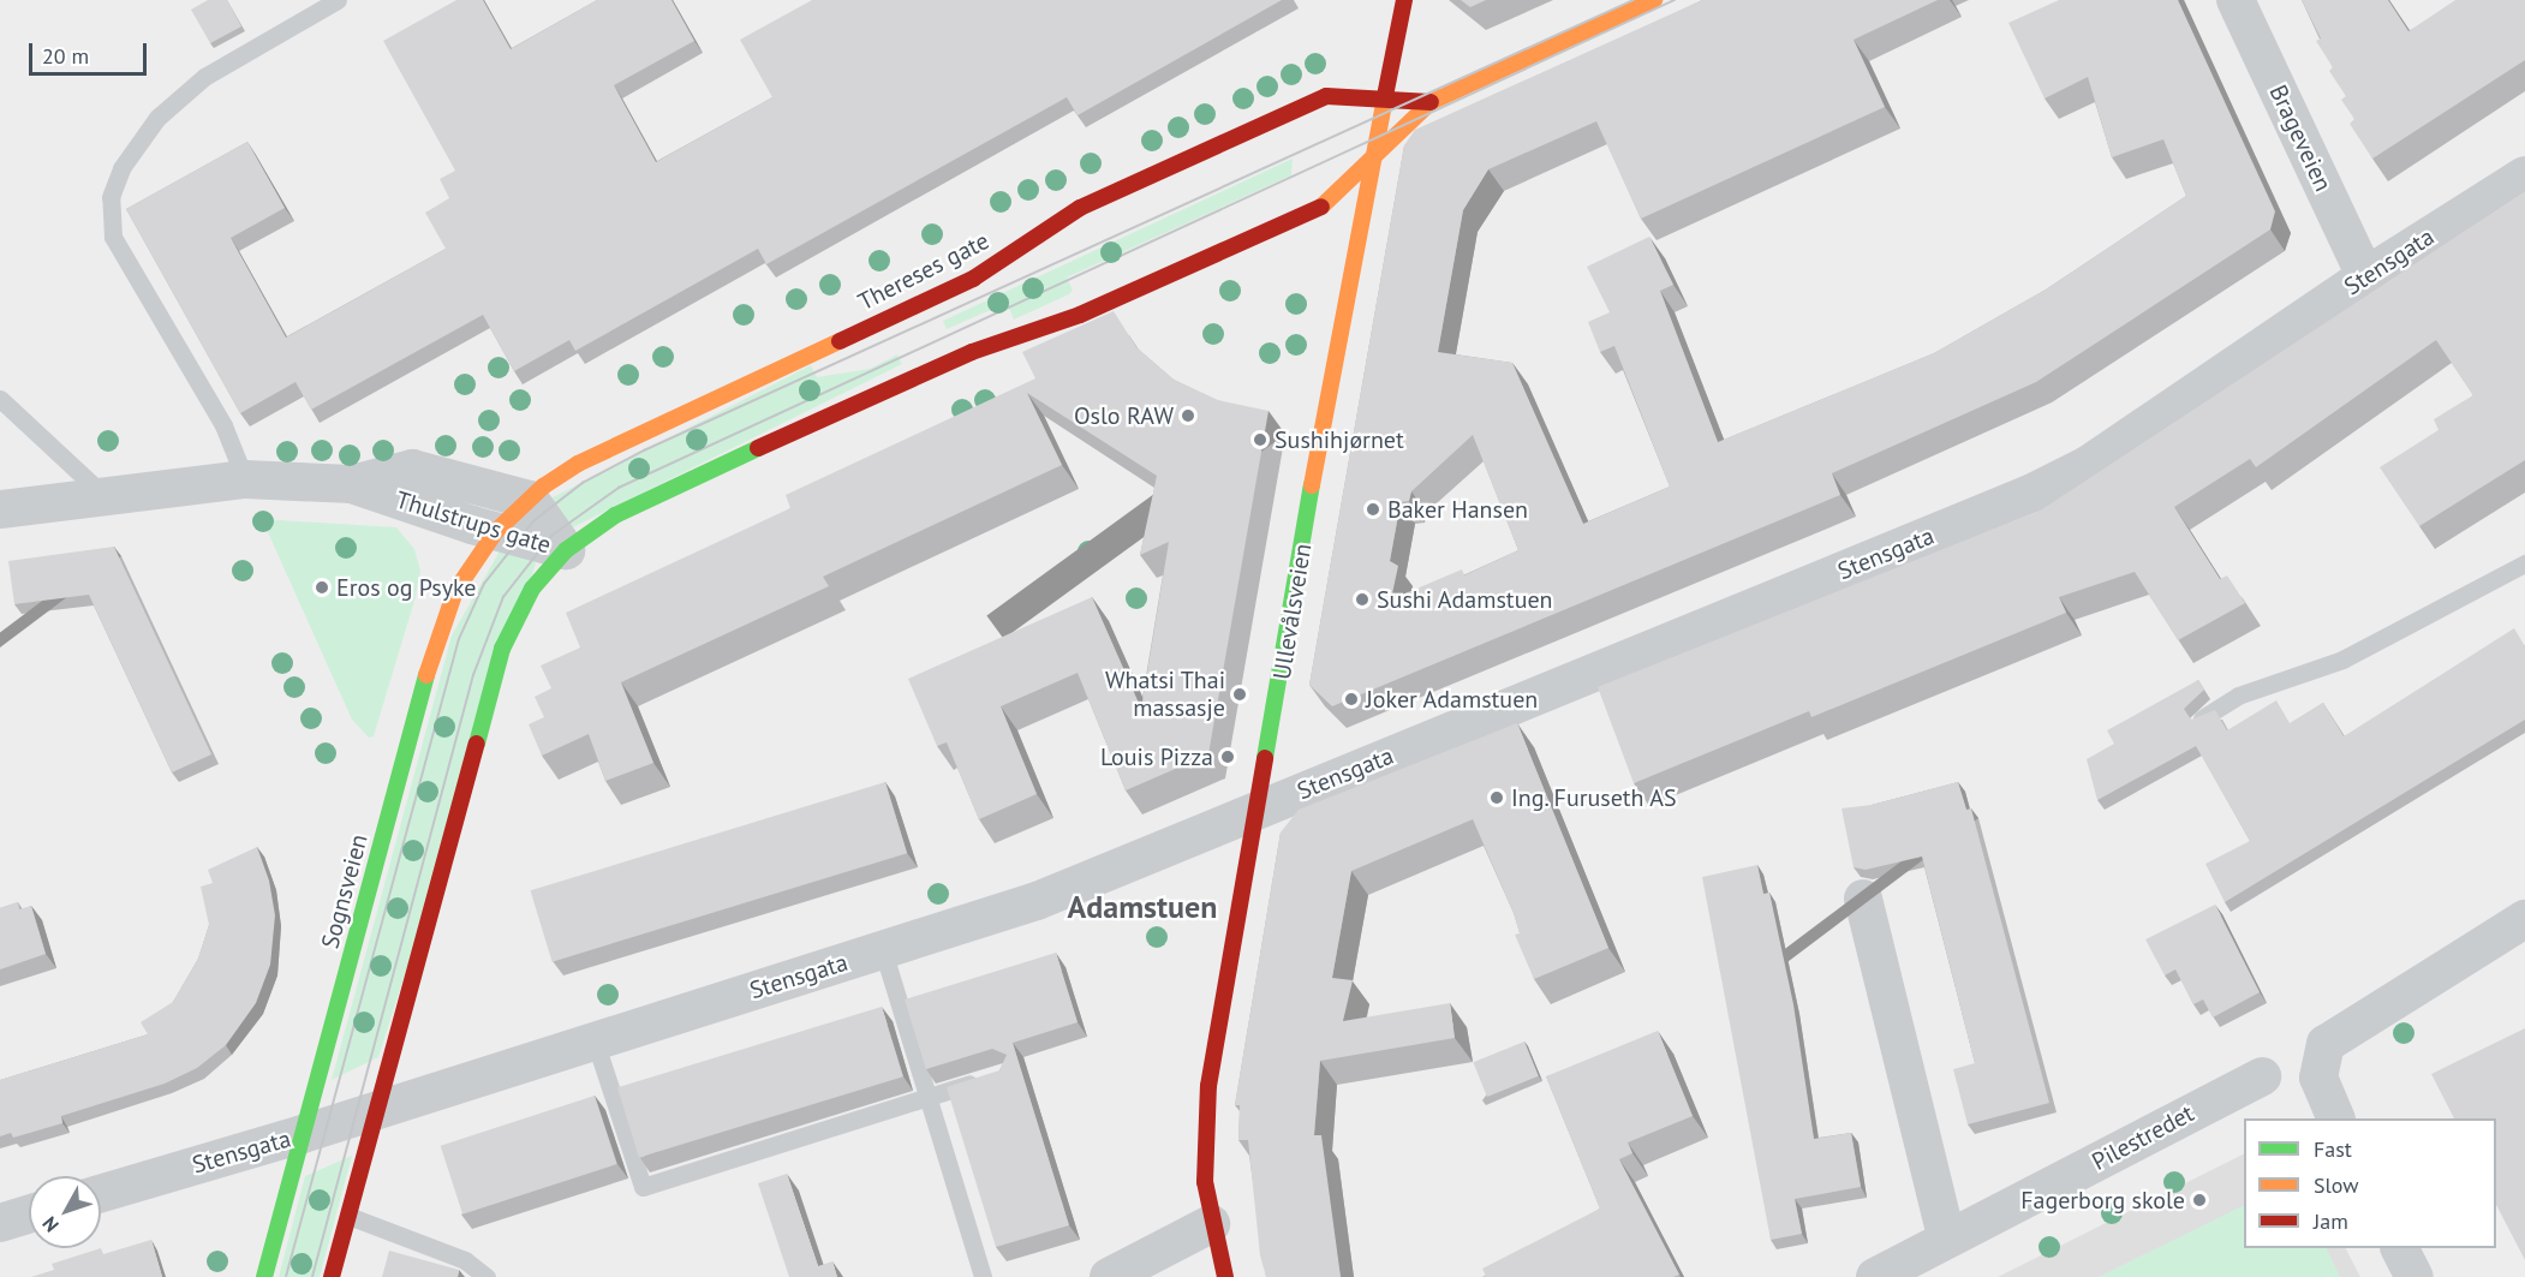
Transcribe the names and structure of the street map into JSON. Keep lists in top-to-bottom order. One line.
{"streets":{"main road":["Thereses gate","Ullevålsveien","Sognsveien"],"street":["Brageveien","Stensgata","Thulstrups gate","Pilestredet"]},"crossings":[["Brageveien","Stensgata"],["Stensgata","Ullevålsveien"],["Stensgata","Sognsveien"],["Thereses gate","Thulstrups gate"],["Thereses gate","Ullevålsveien"],["Thereses gate","Sognsveien"],["Thulstrups gate","Sognsveien"]],"districts":["Adamstuen"],"places":["Oslo RAW","Sushihjørnet","Baker Hansen","Eros og Psyke","Sushi Adamstuen","Whatsi Thai massasje","Joker Adamstuen","Louis Pizza","Ing. Furuseth AS","Fagerborg skole"],"legend":["Fast","Slow","Jam"],"scale_bar":"20 m","north":"bottom left"}
